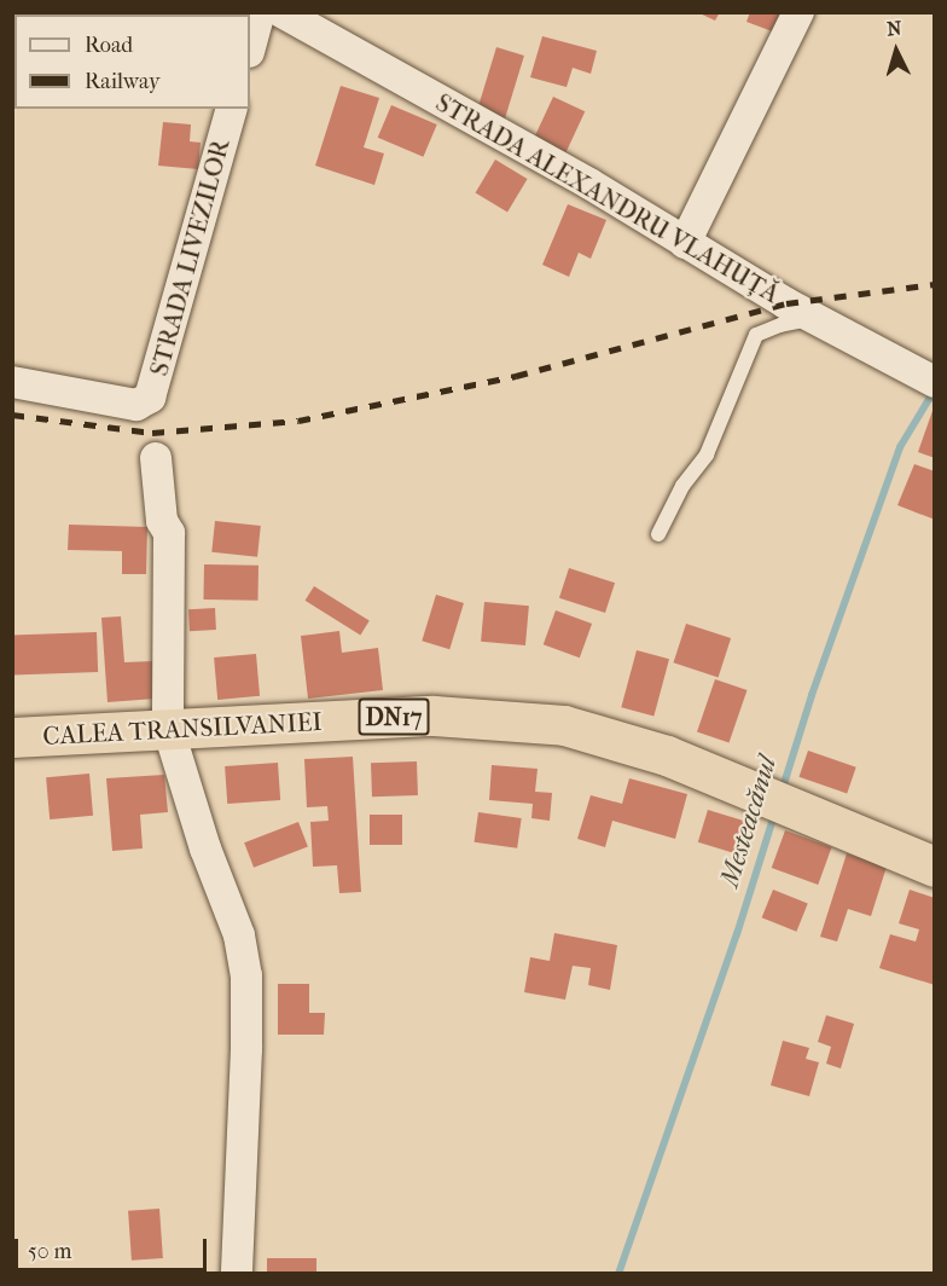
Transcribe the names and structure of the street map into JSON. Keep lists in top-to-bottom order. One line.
{"streets":{"highway":["DN17","CALEA TRANSILVANIEI"],"street":["STRADA ALEXANDRU VLAHUȚĂ","STRADA LIVEZILOR"]},"water":["Mesteacănul"],"legend":["Road","Railway"],"scale_bar":"50 m","north":"top"}
